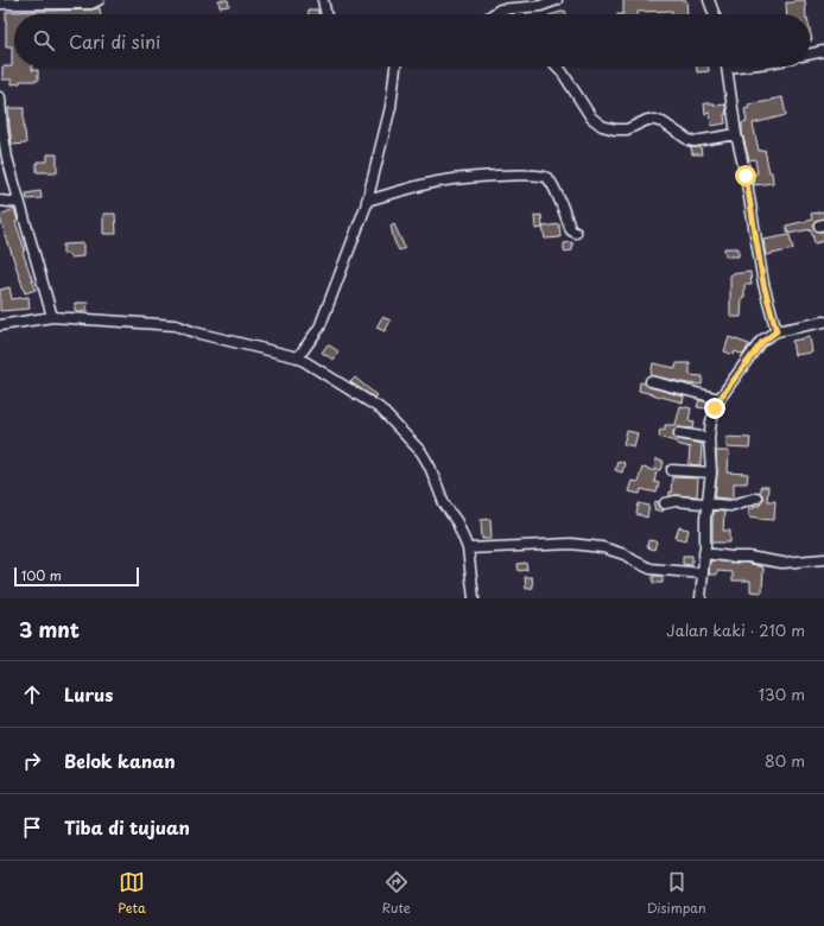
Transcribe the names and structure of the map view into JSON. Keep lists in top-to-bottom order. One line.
{"scale_bar":"100 m","page":{"search":"Cari di sini","scale":"100 m","heading":["3 mnt","Jalan kaki · 210 m"],"list":[["Lurus","130 m"],["Belok kanan","80 m"],"Tiba di tujuan"],"nav":["Peta","Rute","Disimpan"]}}
